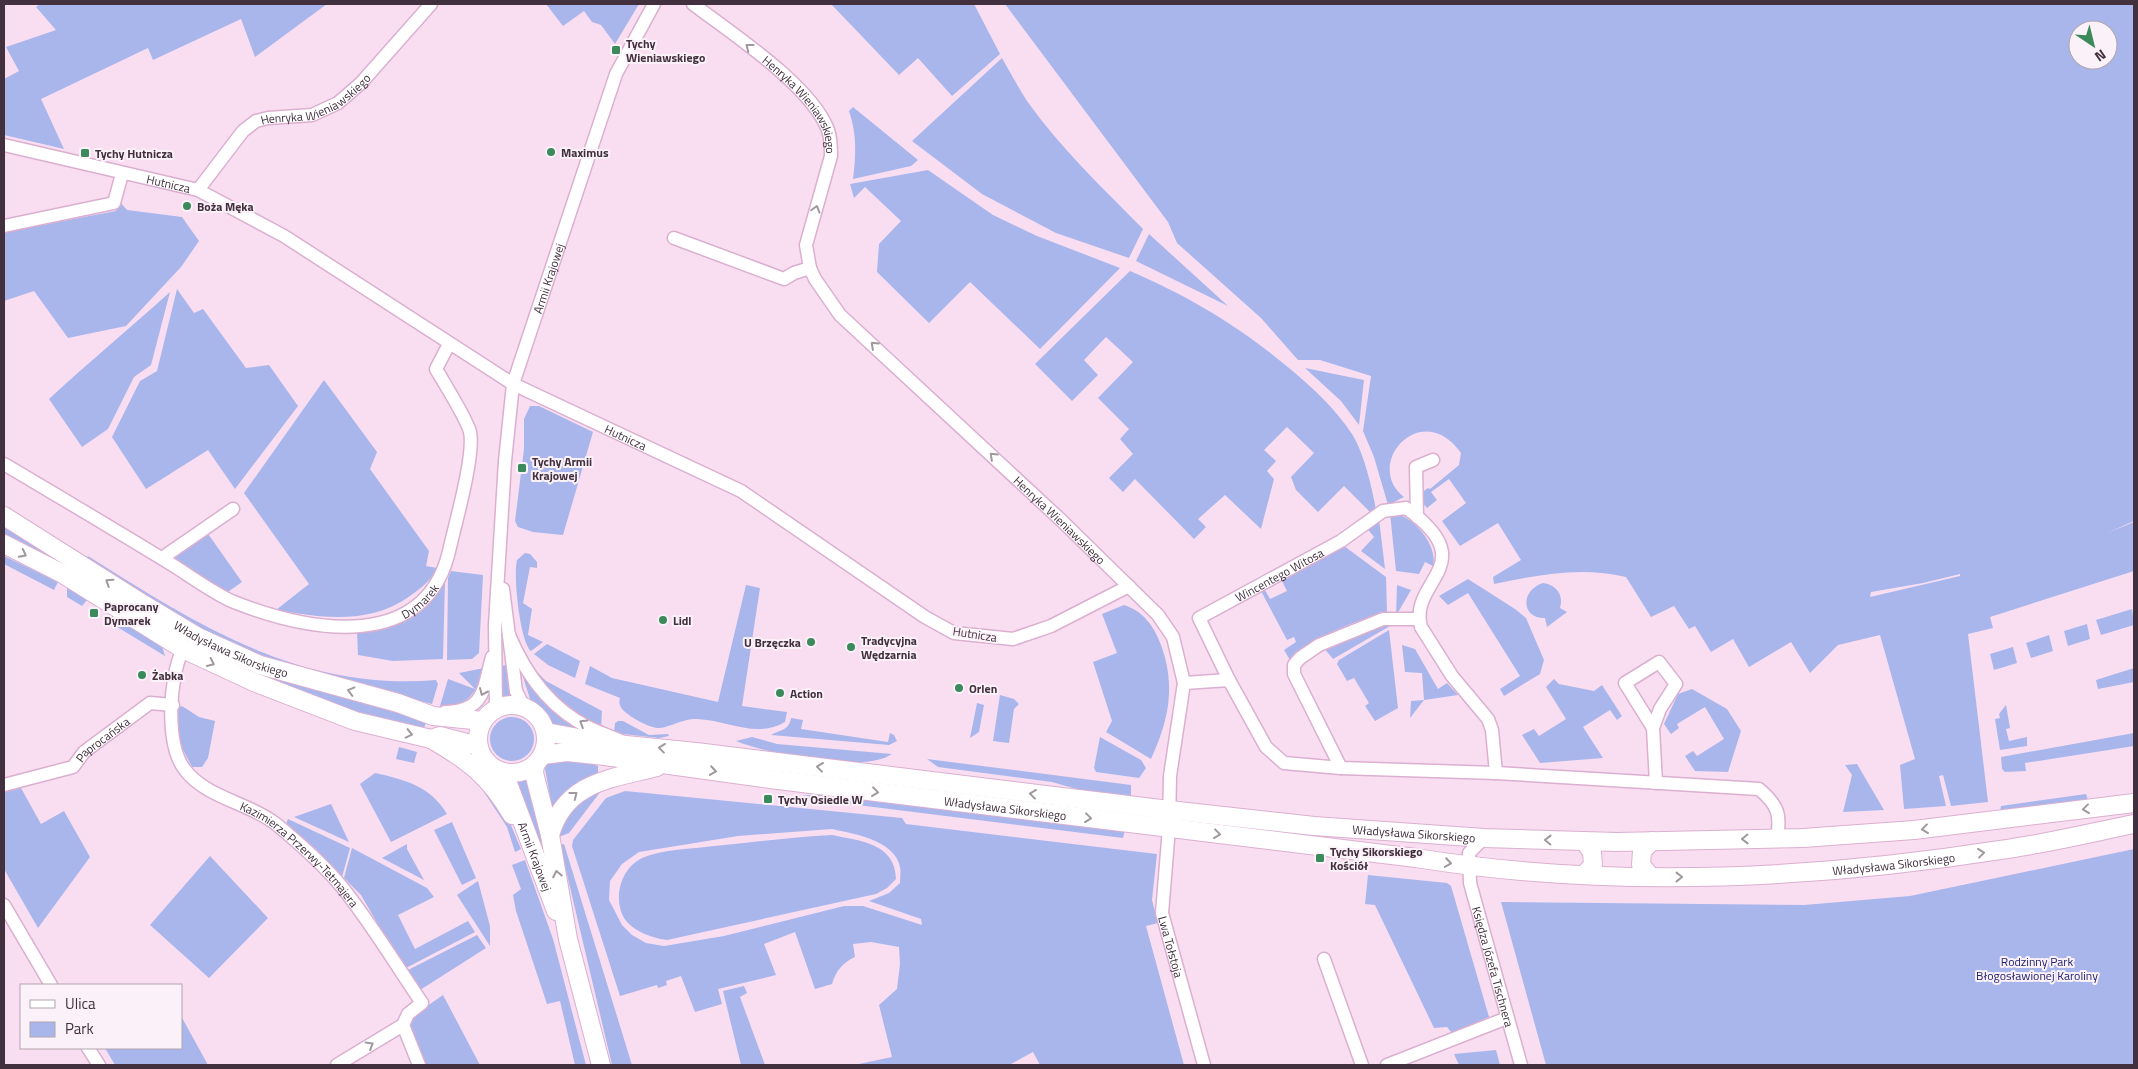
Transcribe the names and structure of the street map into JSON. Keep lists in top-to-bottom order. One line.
{"streets":{"street":["Henryka Wieniawskiego","Hutnicza","Armii Krajowej","Wincentego Witosa","Dymarek","Władysława Sikorskiego","Paprocańska","Kazimierza Przerwy-Tetmajera","Lwa Tołstoja","Księdza Józefa Tischnera"]},"crossings":[["Henryka Wieniawskiego","Hutnicza"],["Henryka Wieniawskiego","Władysława Sikorskiego"],["Henryka Wieniawskiego","Lwa Tołstoja"],["Hutnicza","Armii Krajowej"],["Hutnicza","Dymarek"],["Armii Krajowej","Władysława Sikorskiego"],["Wincentego Witosa","Władysława Sikorskiego"],["Władysława Sikorskiego","Kazimierza Przerwy-Tetmajera"],["Władysława Sikorskiego","Lwa Tołstoja"],["Władysława Sikorskiego","Księdza Józefa Tischnera"],["Paprocańska","Kazimierza Przerwy-Tetmajera"]],"one_way":["Henryka Wieniawskiego"],"parks":["Rodzinny Park Błogosławionej Karoliny"],"places":{"transit":["Tychy Wieniawskiego","Tychy Hutnicza","Tychy Armii Krajowej","Paprocany Dymarek","Tychy Osiedle W","Tychy Sikorskiego Kościół"],"other":["Maximus","Boża Męka","Lidl","U Brzęczka","Tradycyjna Wędzarnia","Żabka","Orlen","Action"]},"legend":["Ulica","Park"],"north":"bottom right"}
